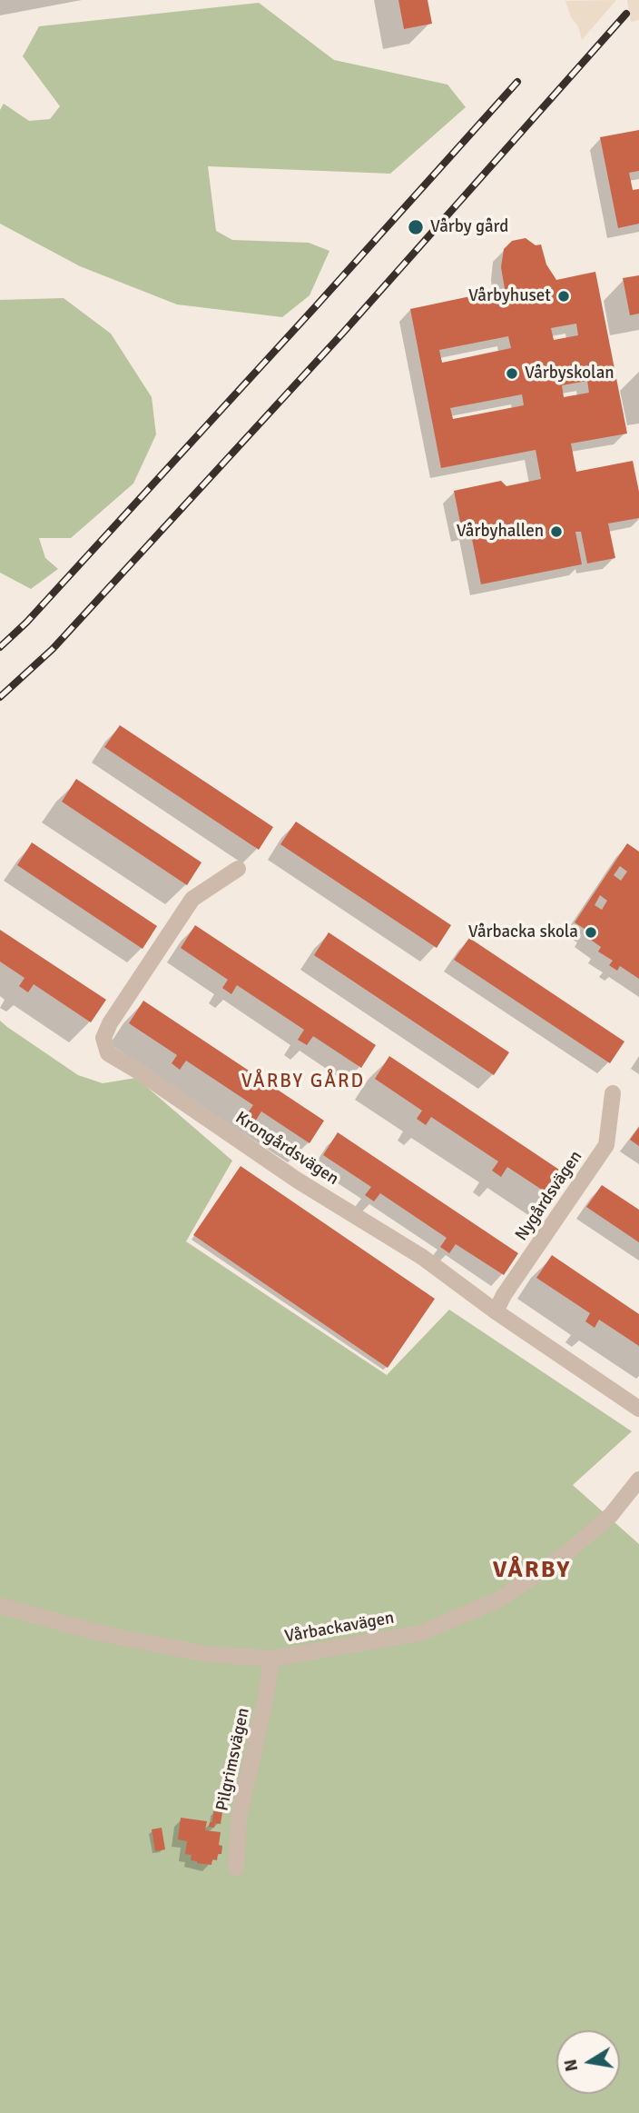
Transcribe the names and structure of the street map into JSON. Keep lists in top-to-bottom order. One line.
{"streets":{"street":["Krongårdsvägen","Nygårdsvägen","Vårbackavägen","Pilgrimsvägen"]},"crossings":[["Krongårdsvägen","Nygårdsvägen"],["Vårbackavägen","Pilgrimsvägen"]],"districts":["VÅRBY GÅRD","VÅRBY"],"places":["Vårby gård","Vårbyhuset","Vårbyskolan","Vårbyhallen","Vårbacka skola"],"north":"left"}
